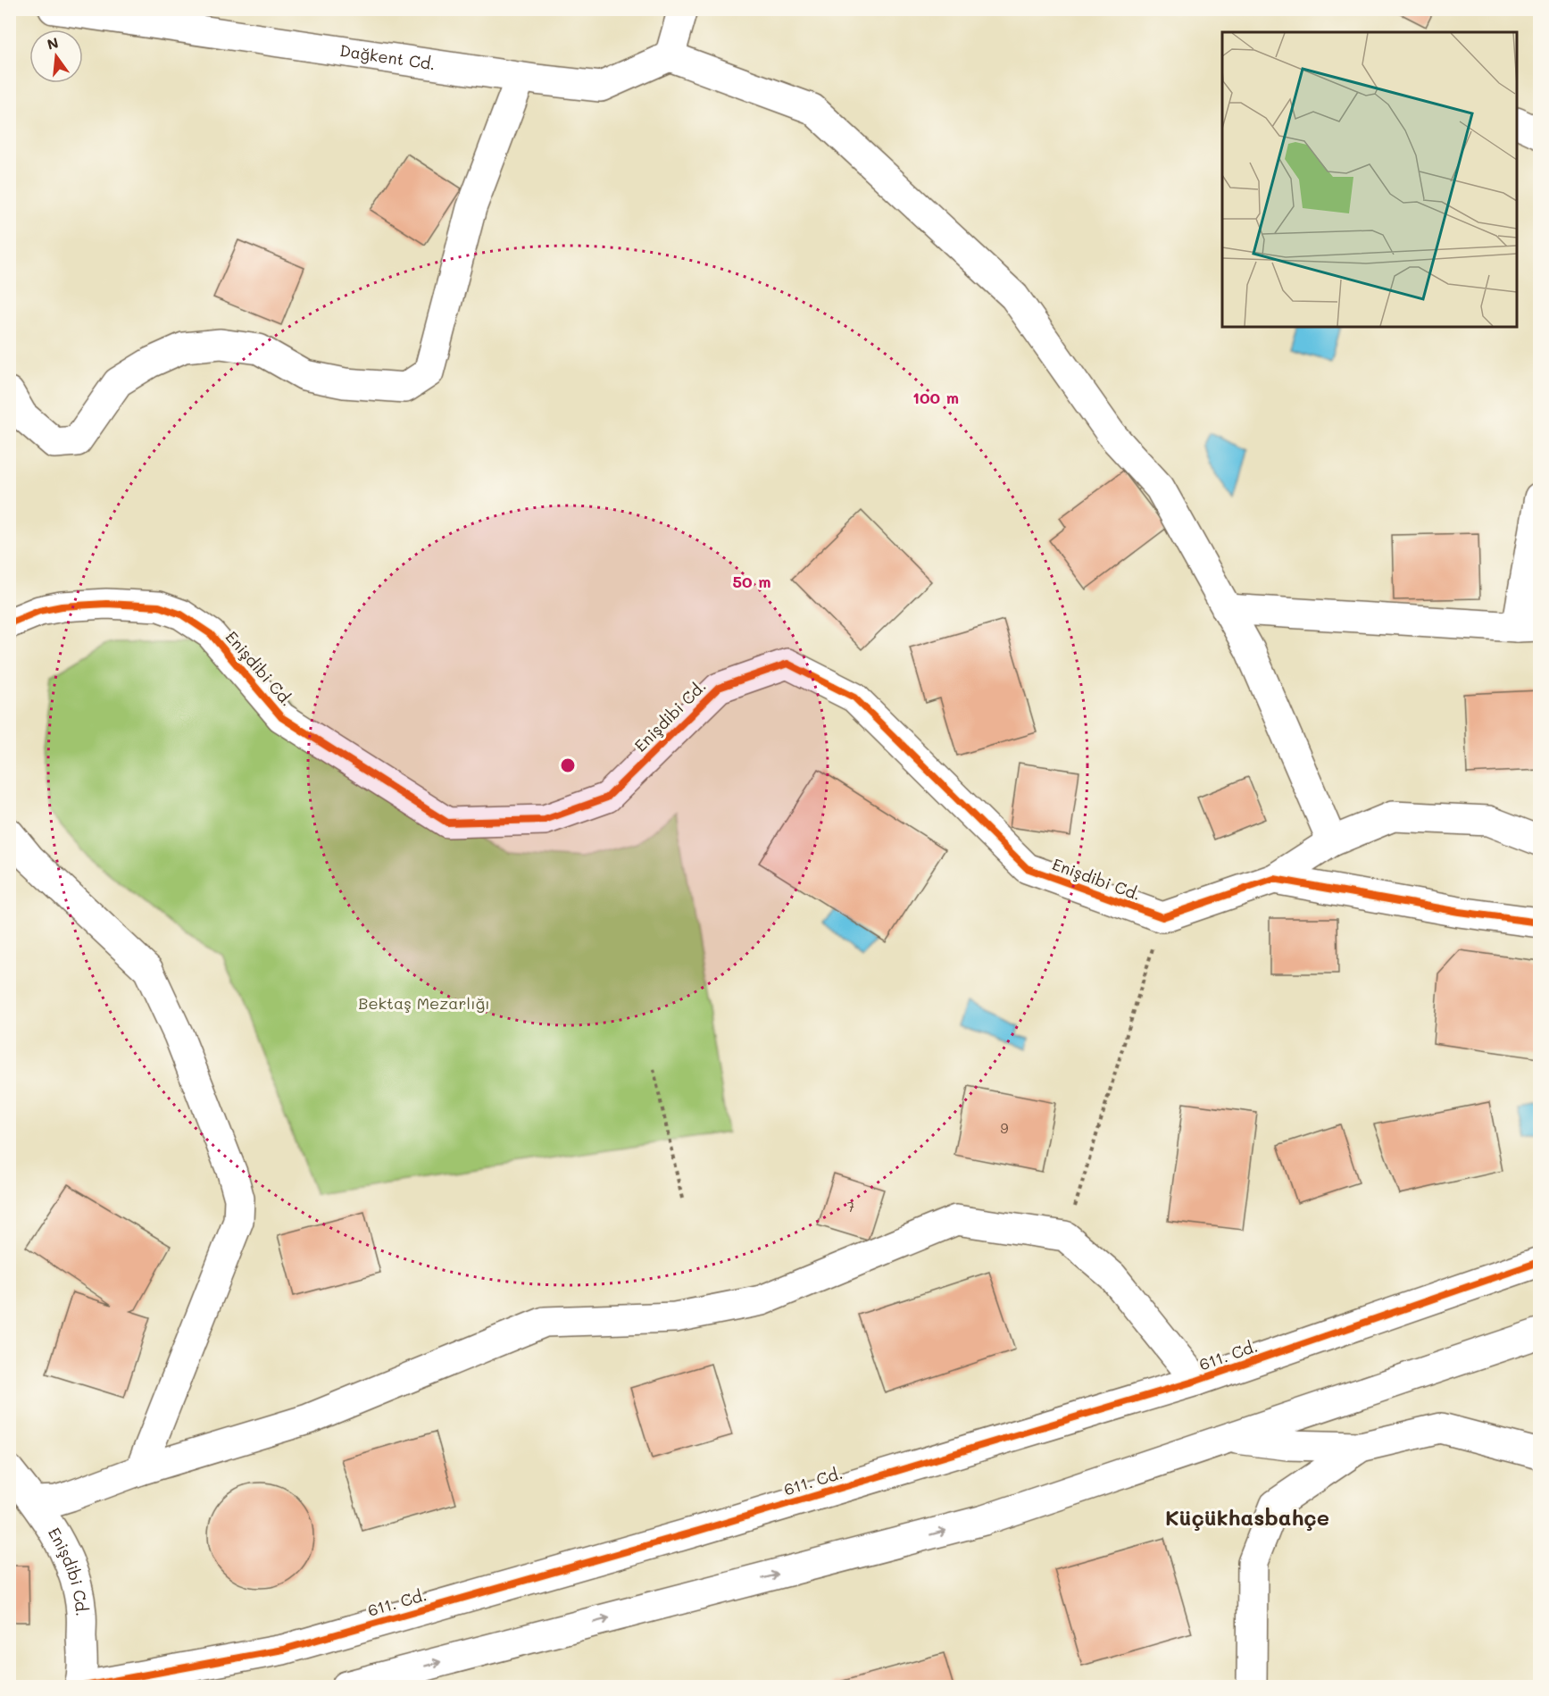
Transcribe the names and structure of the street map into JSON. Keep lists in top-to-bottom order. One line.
{"streets":{"street":["Dağkent Cd.","Enişdibi Cd.","611. Cd."]},"crossings":[["Enişdibi Cd.","611. Cd."]],"districts":["Küçükhasbahçe"],"parks":["Bektaş Mezarlığı"],"house_numbers":["9","7"],"north":"top","rings":["100 m","50 m"]}
